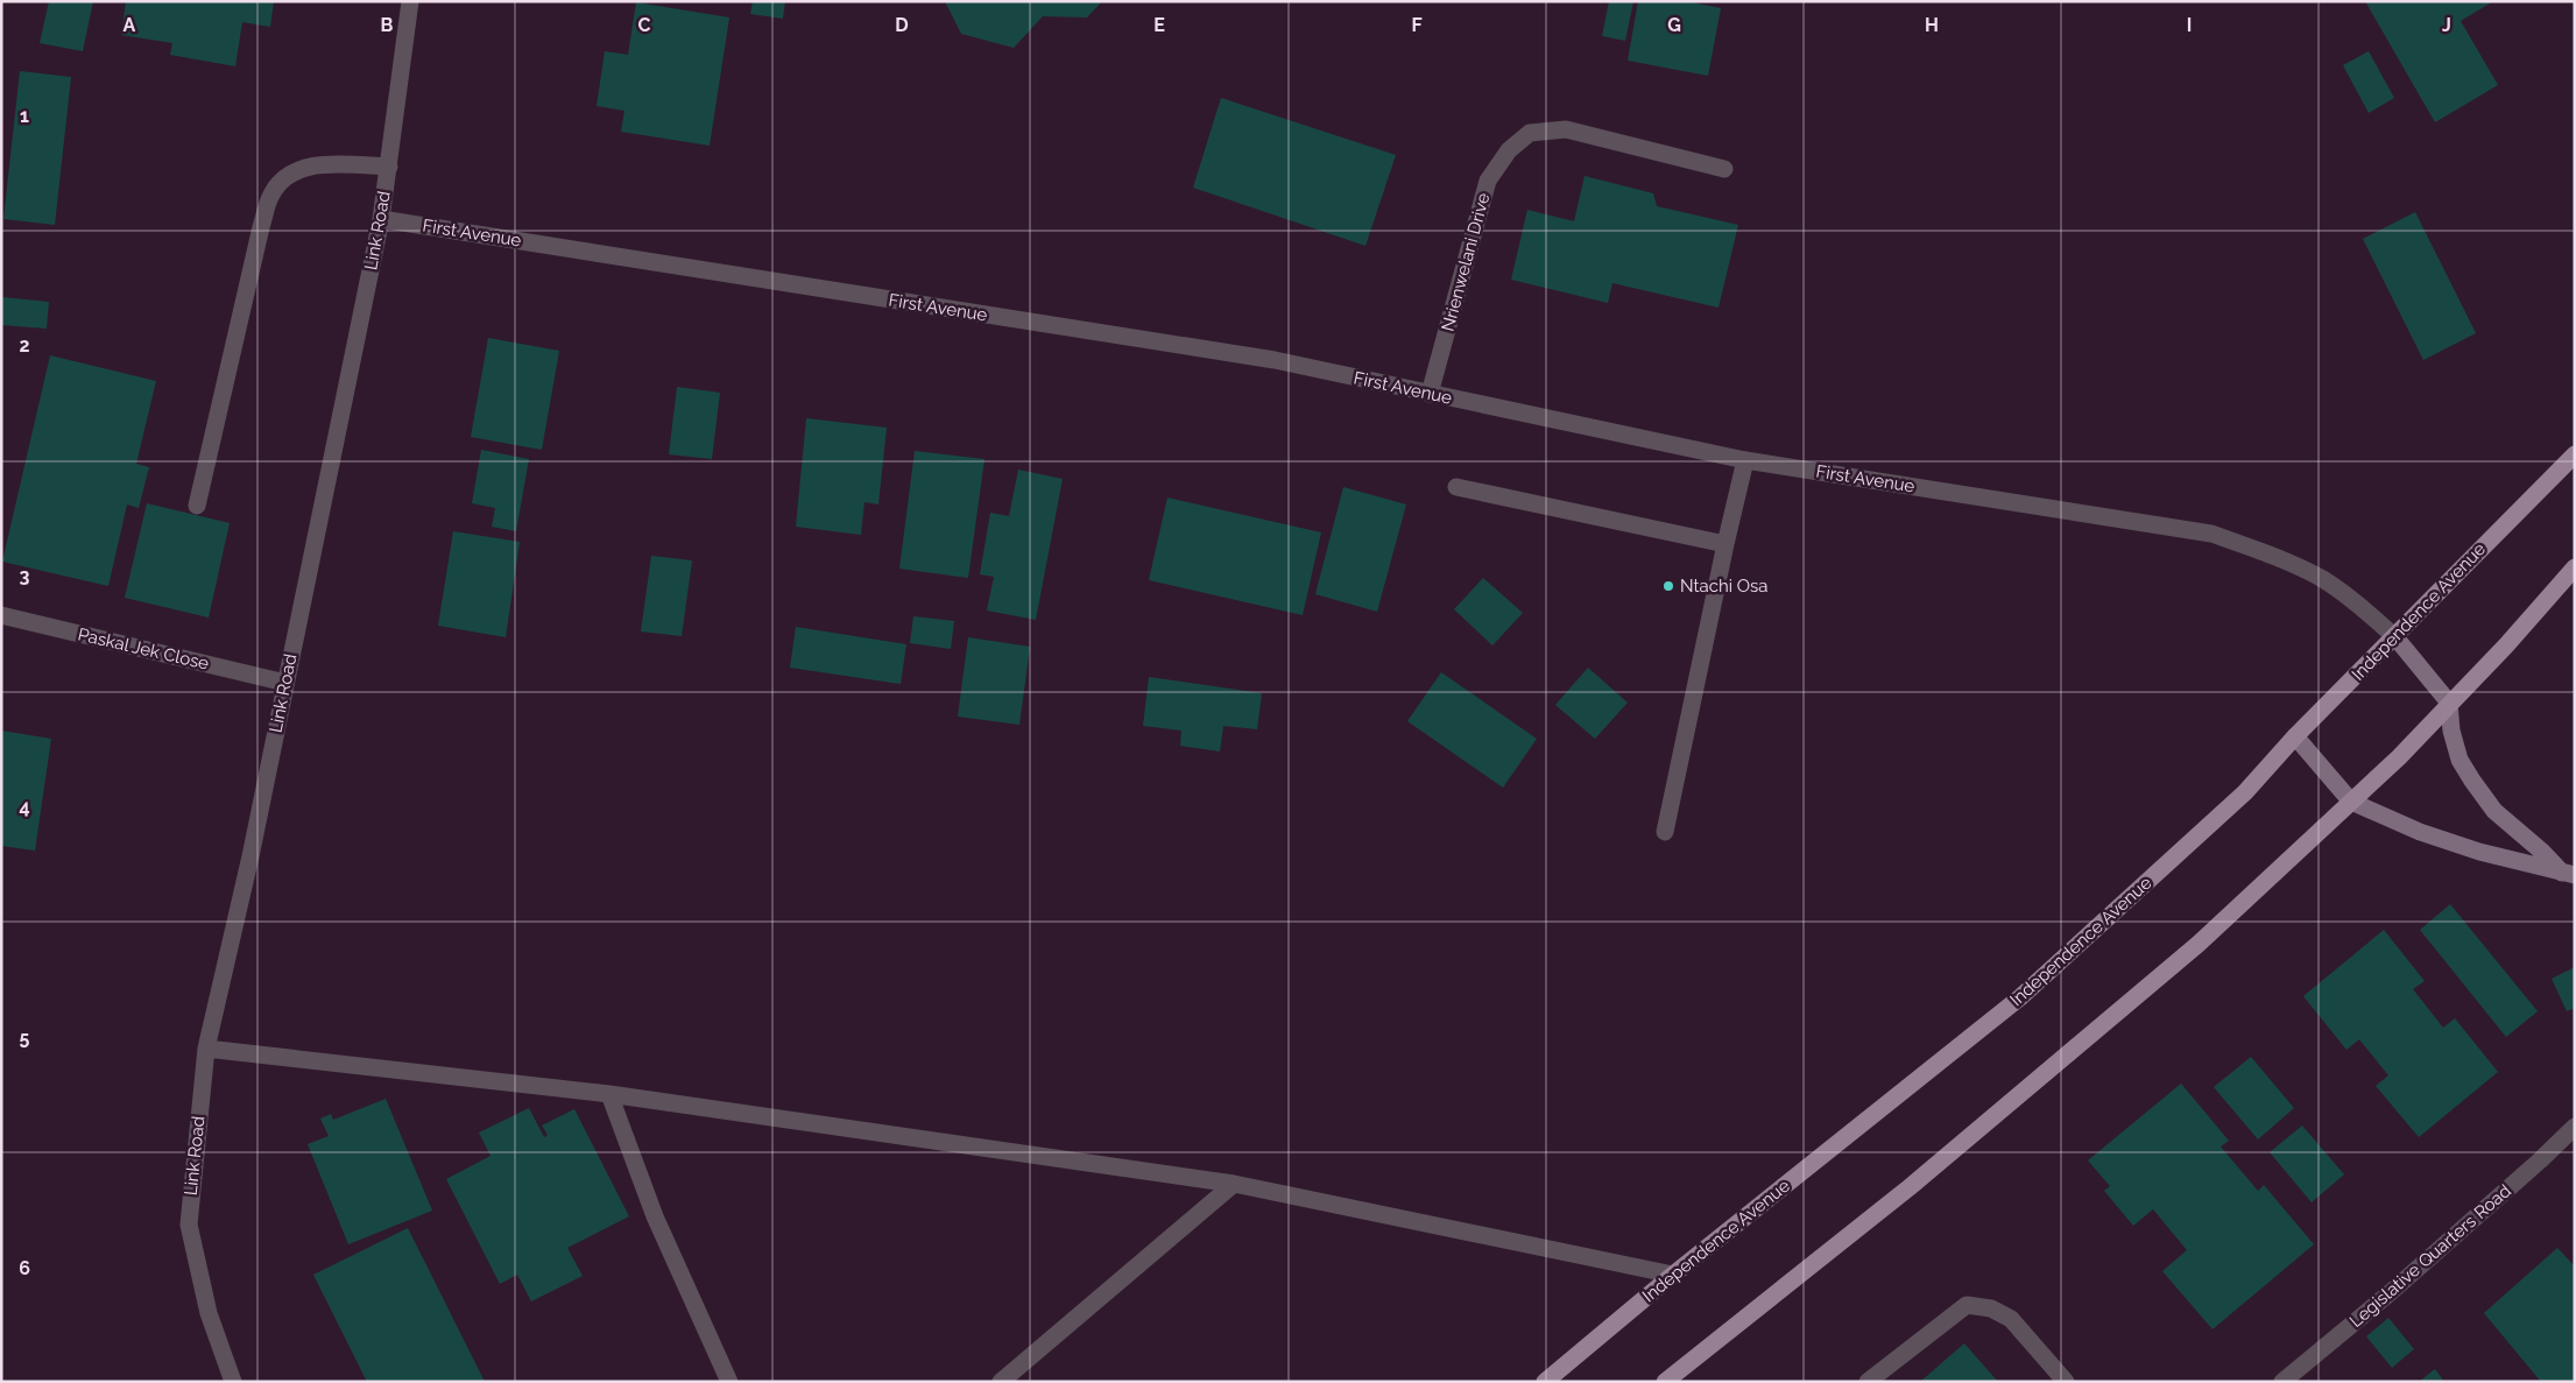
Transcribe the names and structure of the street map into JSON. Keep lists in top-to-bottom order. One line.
{"streets":{"main road":["Independence Avenue"],"street":["Link Road","First Avenue","Nrienwelani Drive","Paskal Jek Close","Legislative Quarters Road"]},"crossings":[["Link Road","First Avenue"],["Link Road","Paskal Jek Close"],["First Avenue","Nrienwelani Drive"],["First Avenue","Independence Avenue"]],"places":["Ntachi Osa"],"grid":{"columns":["A","B","C","D","E","F","G","H","I","J"],"rows":["1","2","3","4","5","6"]}}
